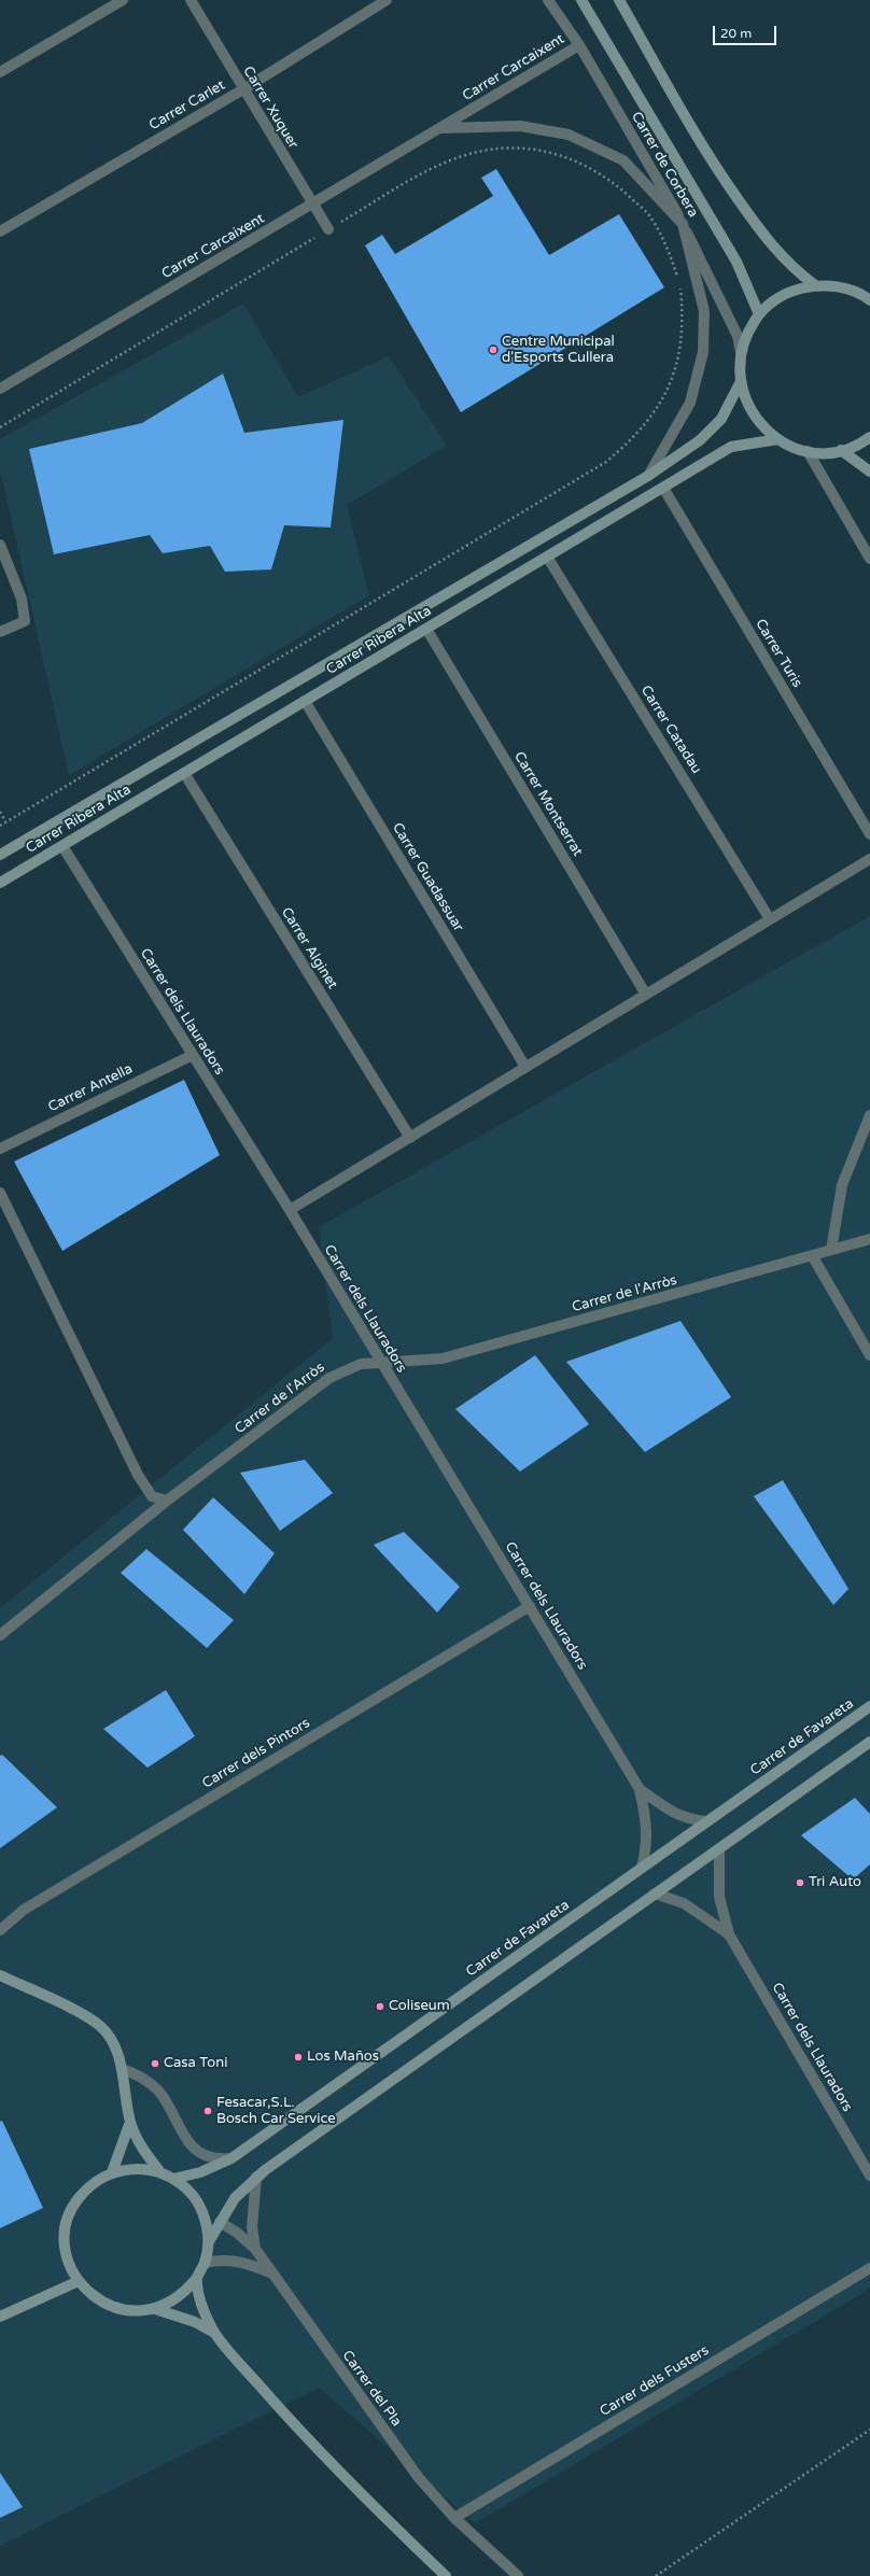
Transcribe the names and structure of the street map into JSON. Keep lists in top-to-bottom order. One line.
{"streets":{"street":["Carrer Carcaixent","Carrer Carlet","Carrer Xuquer","Carrer de Corbera","Carrer Ribera Alta","Carrer Turis","Carrer Catadau","Carrer Montserrat","Carrer Guadassuar","Carrer Alginet","Carrer dels Llauradors","Carrer Antella","Carrer de l'Arròs","Carrer de Favareta","Carrer dels Pintors","Carrer dels Fusters","Carrer del Pla"]},"crossings":[["Carrer Carcaixent","Carrer Xuquer"],["Carrer Carcaixent","Carrer de Corbera"],["Carrer Carcaixent","Carrer Ribera Alta"],["Carrer Carlet","Carrer Xuquer"],["Carrer de Corbera","Carrer Ribera Alta"],["Carrer Ribera Alta","Carrer Turis"],["Carrer Ribera Alta","Carrer Catadau"],["Carrer Ribera Alta","Carrer Montserrat"],["Carrer Ribera Alta","Carrer Guadassuar"],["Carrer Ribera Alta","Carrer Alginet"],["Carrer Ribera Alta","Carrer dels Llauradors"],["Carrer dels Llauradors","Carrer Antella"],["Carrer dels Llauradors","Carrer de l'Arròs"],["Carrer dels Llauradors","Carrer de Favareta"],["Carrer dels Llauradors","Carrer dels Pintors"],["Carrer dels Fusters","Carrer del Pla"]],"places":["Centre Municipal d'Esports Cullera","Tri Auto","Coliseum","Los Maños","Casa Toni","Fesacar,S.L. Bosch Car Service"],"scale_bar":"20 m"}
